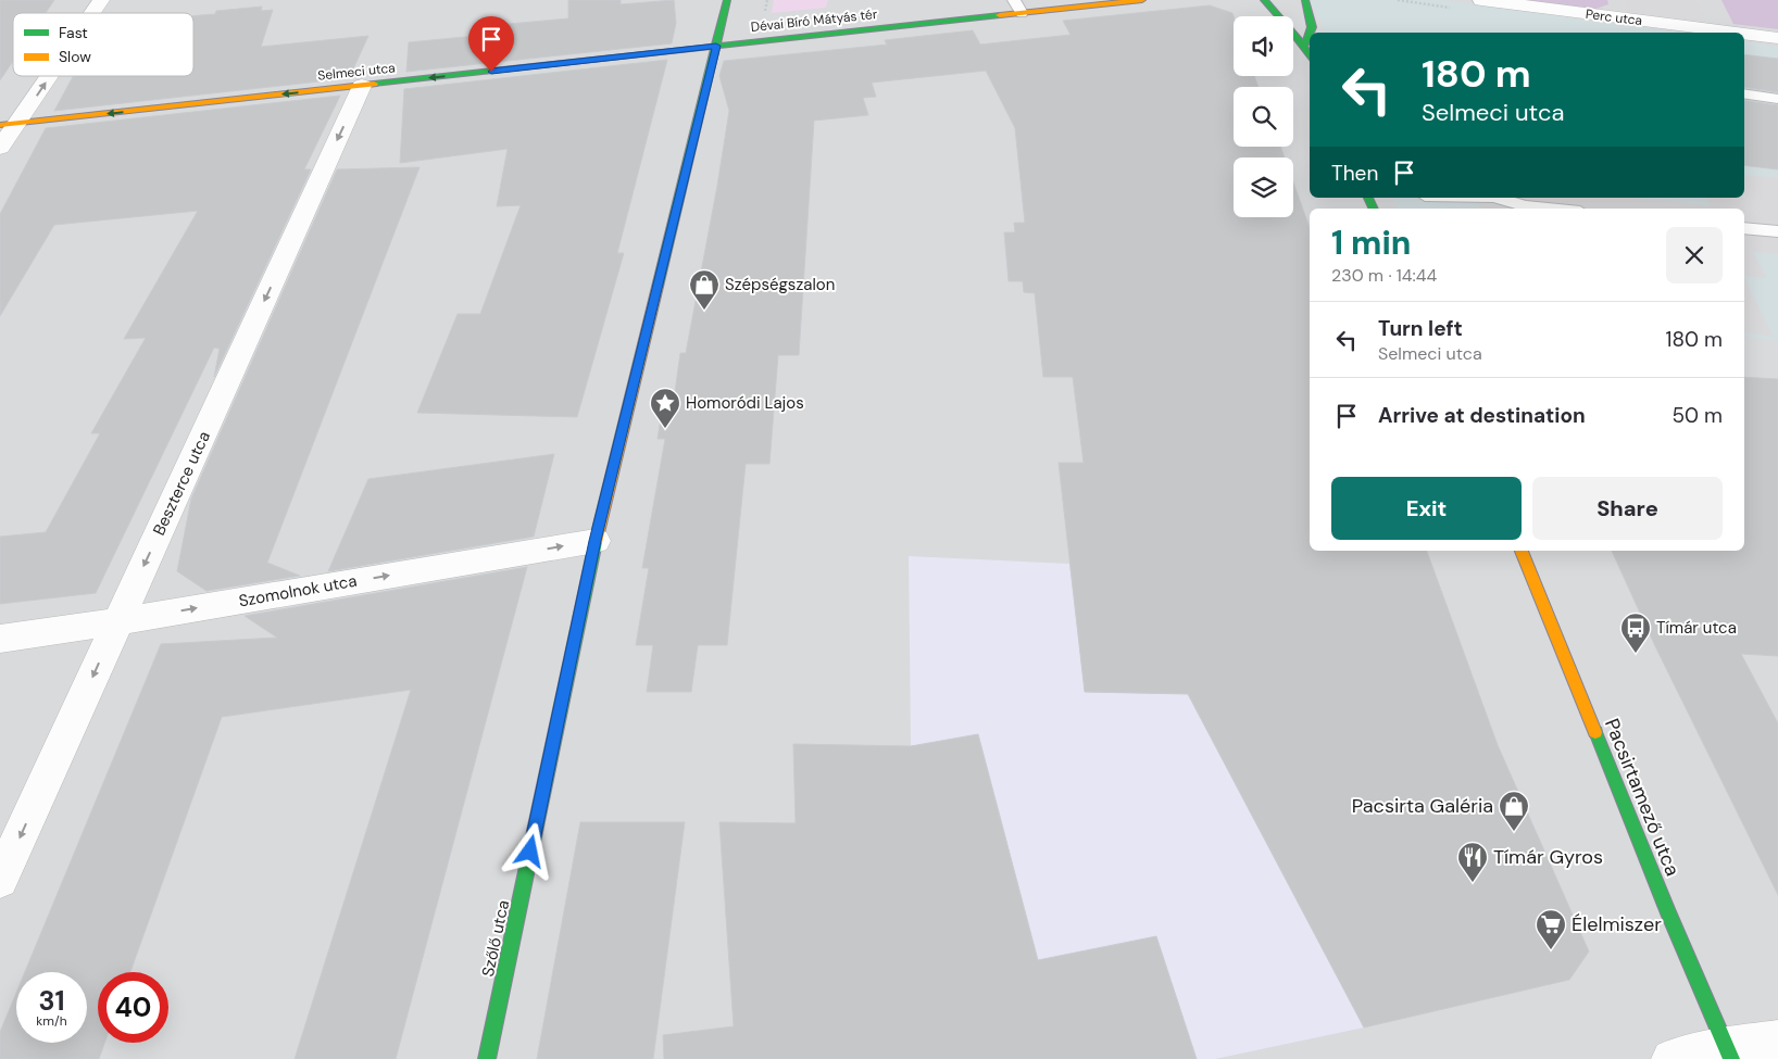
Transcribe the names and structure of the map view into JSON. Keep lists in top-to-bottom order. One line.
{"streets":{"street":["Perc utca","Dévai Bíró Mátyás tér","Selmeci utca","Beszterce utca","Szomolnok utca","Pacsirtamező utca","Szőlő utca"]},"crossings":[["Dévai Bíró Mátyás tér","Selmeci utca"],["Dévai Bíró Mátyás tér","Szőlő utca"],["Selmeci utca","Beszterce utca"],["Selmeci utca","Szőlő utca"],["Beszterce utca","Szomolnok utca"],["Szomolnok utca","Szőlő utca"]],"one_way":["Selmeci utca","Beszterce utca","Szomolnok utca"],"places":{"shop":["Szépségszalon","Pacsirta Galéria"],"place":["Homoródi Lajos"],"bus stop":["Tímár utca"],"restaurant":["Tímár Gyros"],"supermarket":["Élelmiszer"]},"legend":["Fast","Slow"],"page":{"turn":["180 m","Selmeci utca"],"then":"Then","heading":["1 min","230 m · 14:44"],"list":[{"name":"Turn left","note":"Selmeci utca","value":"180 m"},{"name":"Arrive at destination","value":"50 m"}],"buttons":["Exit","Share"],"speed":"31 km/h","limit":"40"}}
